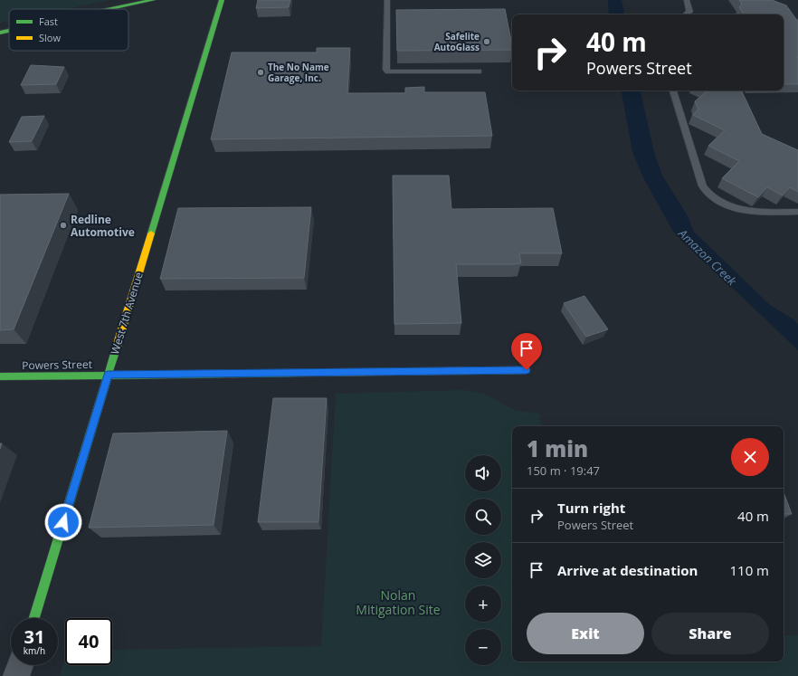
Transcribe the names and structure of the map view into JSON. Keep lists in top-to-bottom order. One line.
{"streets":{"street":["West 7th Avenue","Powers Street"]},"crossings":[["West 7th Avenue","Powers Street"]],"water":["Amazon Creek"],"parks":["Nolan Mitigation Site"],"places":["Safelite AutoGlass","The No Name Garage, Inc.","Redline Automotive"],"legend":["Fast","Slow"],"page":{"turn":["40 m","Powers Street"],"heading":["1 min","150 m · 19:47"],"map_buttons":["+","−"],"list":[{"name":"Turn right","note":"Powers Street","value":"40 m"},{"name":"Arrive at destination","value":"110 m"}],"buttons":["Exit","Share"],"speed":"31 km/h","limit":"40"}}
